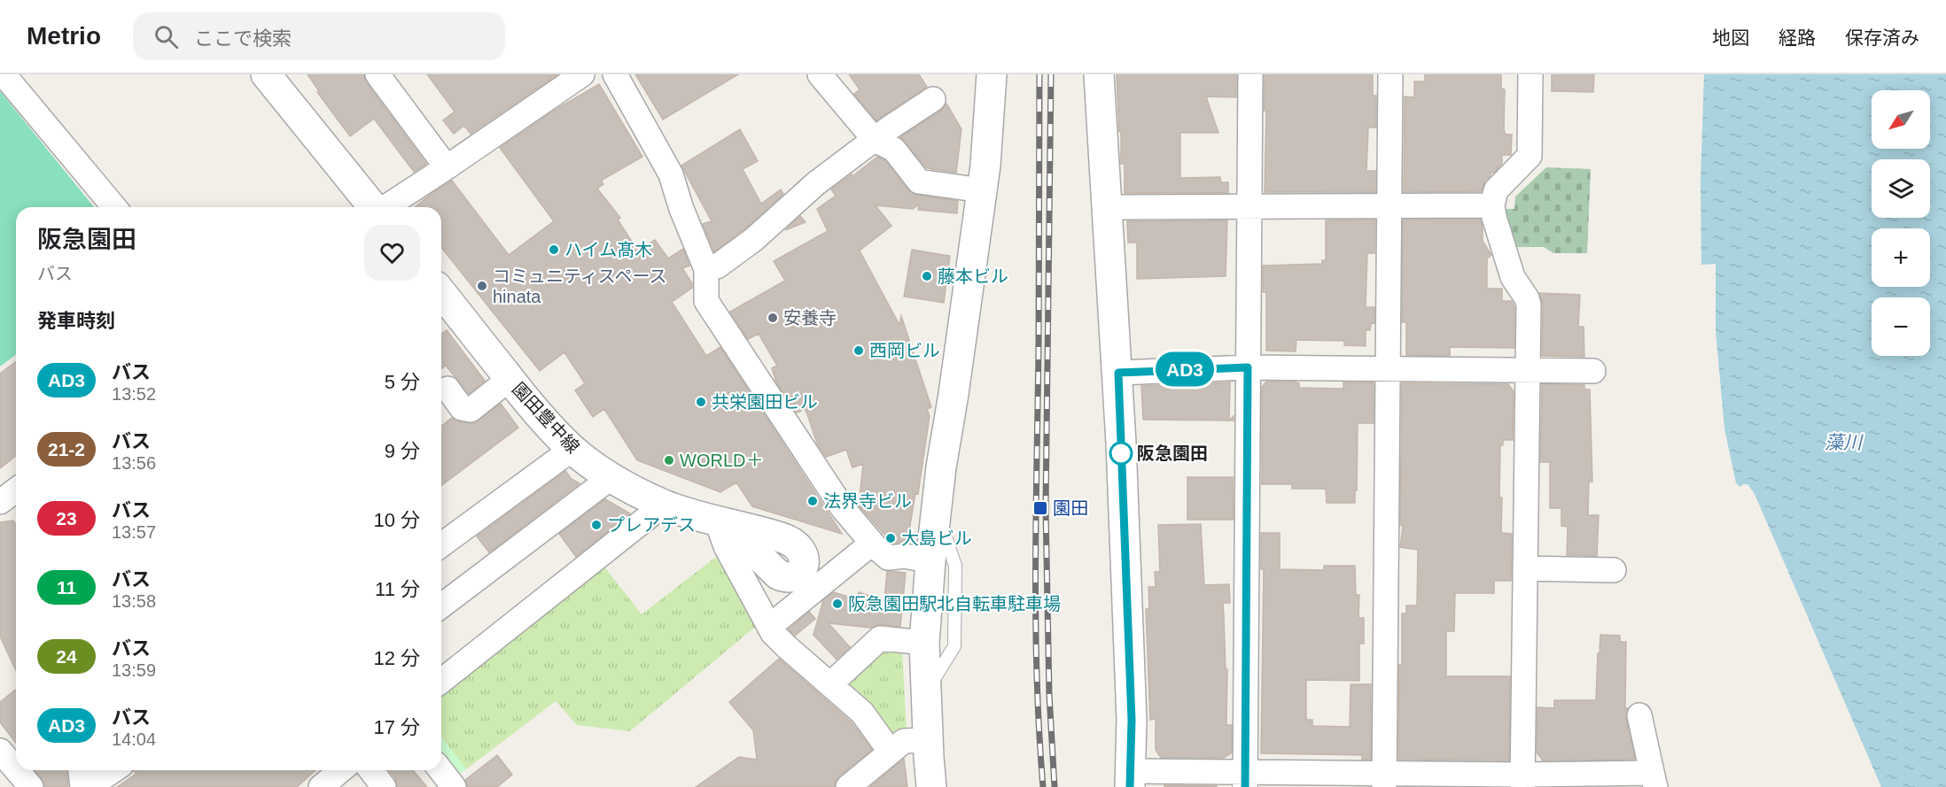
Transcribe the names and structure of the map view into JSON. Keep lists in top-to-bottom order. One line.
{"streets":{"street":["園田豊中線"]},"water":["藻川"],"places":{"other":["ハイム髙木","藤本ビル","コミュニティスペース hinata","安養寺","西岡ビル","共栄園田ビル","阪急園田","WORLD＋","法界寺ビル","プレアデス","大島ビル","阪急園田駅北自転車駐車場"],"transit":["園田"]},"lines":["bus line AD3"],"north":"bottom left","page":{"header":"Metrio","search":"ここで検索","nav":["地図","経路","保存済み"],"on_map":"AD3","map_buttons":["+","−"],"heading":[["阪急園田","バス"],"発車時刻"],"list":[{"mark":"AD3","name":"バス","note":"13:52","value":"5 分"},{"mark":"21-2","name":"バス","note":"13:56","value":"9 分"},{"mark":"23","name":"バス","note":"13:57","value":"10 分"},{"mark":"11","name":"バス","note":"13:58","value":"11 分"},{"mark":"24","name":"バス","note":"13:59","value":"12 分"},{"mark":"AD3","name":"バス","note":"14:04","value":"17 分"}]}}
